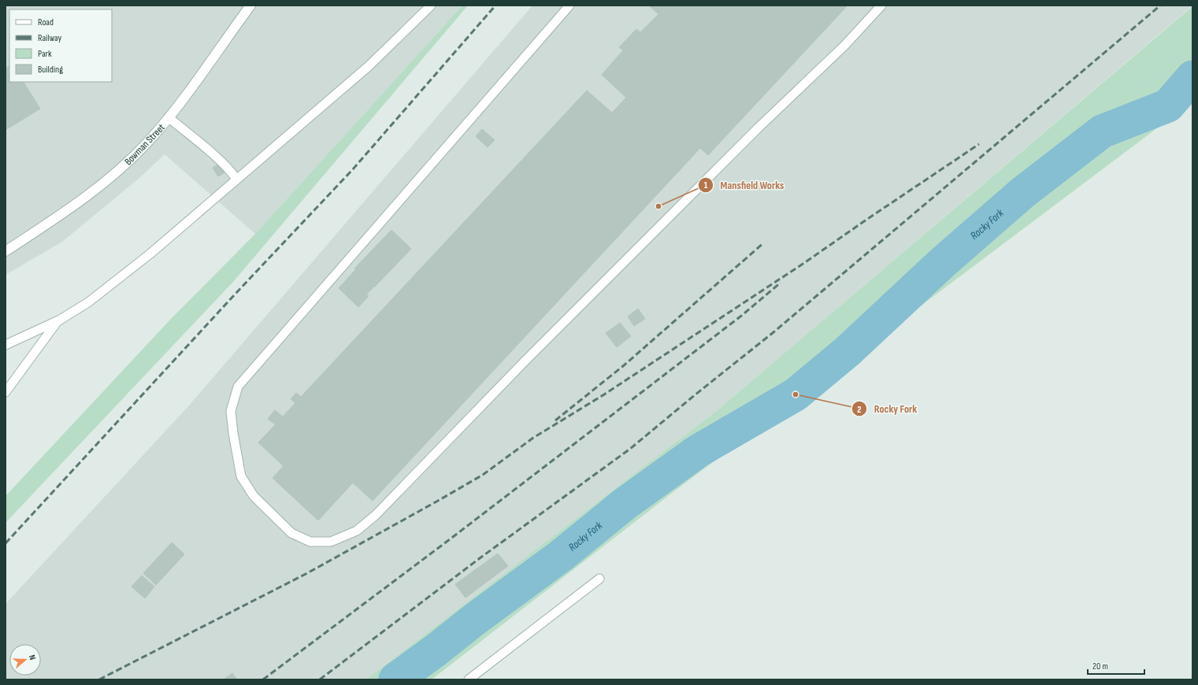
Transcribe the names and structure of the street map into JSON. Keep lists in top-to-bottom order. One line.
{"streets":{"street":["Bowman Street"]},"water":["Rocky Fork"],"places":["Mansfield Works","Rocky Fork"],"legend":["Road","Railway","Park","Building"],"scale_bar":"20 m","north":"right"}
